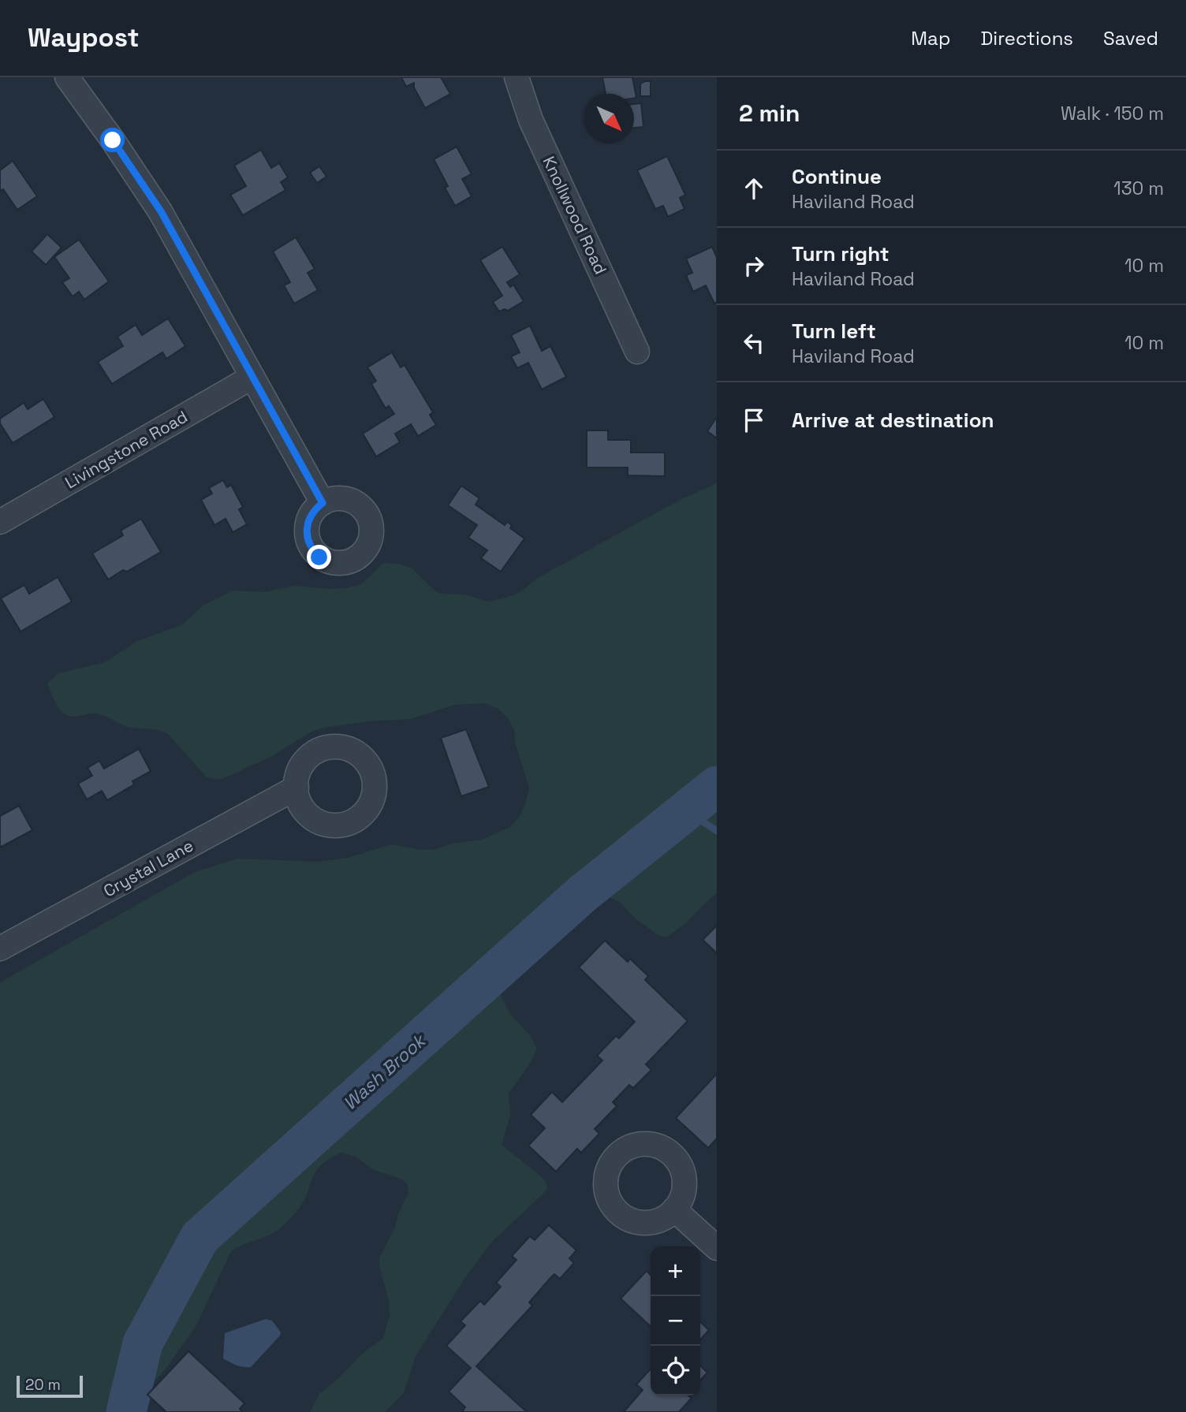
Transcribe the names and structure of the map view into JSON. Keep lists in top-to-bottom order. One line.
{"streets":{"street":["Knollwood Road","Livingstone Road","Crystal Lane"]},"water":["Wash Brook"],"scale_bar":"20 m","north":"bottom right","page":{"header":"Waypost","nav":["Map","Directions","Saved"],"heading":["2 min","Walk · 150 m"],"list":[["Continue","Haviland Road","130 m"],["Turn right","Haviland Road","10 m"],["Turn left","Haviland Road","10 m"],"Arrive at destination"],"map_buttons":["+","−"],"scale":"20 m"}}
